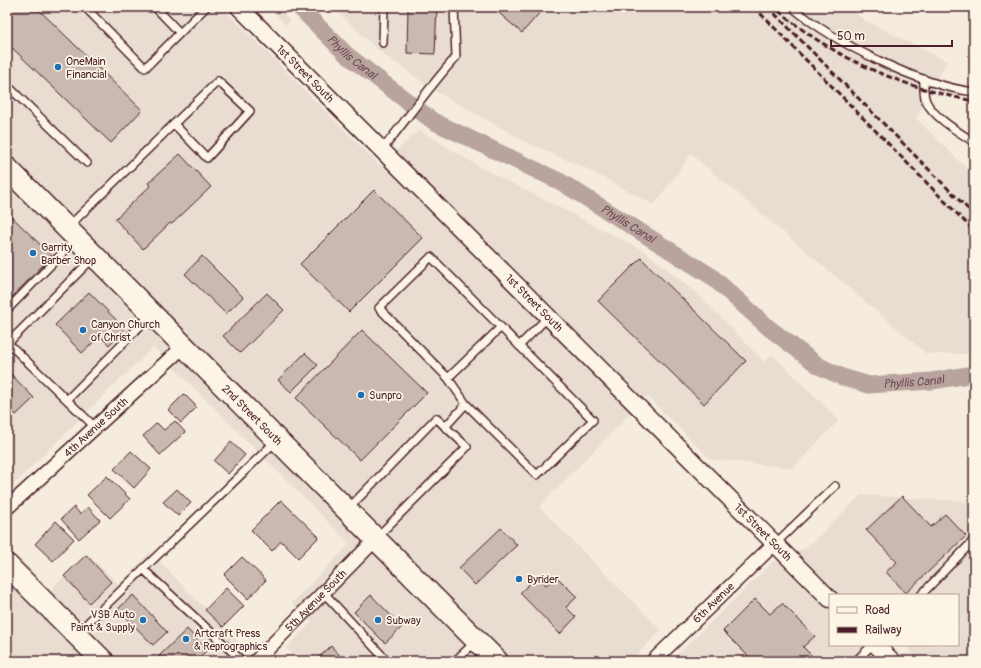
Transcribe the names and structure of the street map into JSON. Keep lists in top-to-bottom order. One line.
{"streets":{"main road":["2nd Street South"],"street":["1st Street South","4th Avenue South","5th Avenue South","6th Avenue"]},"crossings":[["1st Street South","6th Avenue"],["2nd Street South","4th Avenue South"],["2nd Street South","5th Avenue South"]],"water":["Phyllis Canal"],"places":["OneMain Financial","Garrity Barber Shop","Canyon Church of Christ","Sunpro","Byrider","VSB Auto Paint & Supply","Subway","Artcraft Press & Reprographics"],"legend":["Road","Railway"],"scale_bar":"50 m"}
